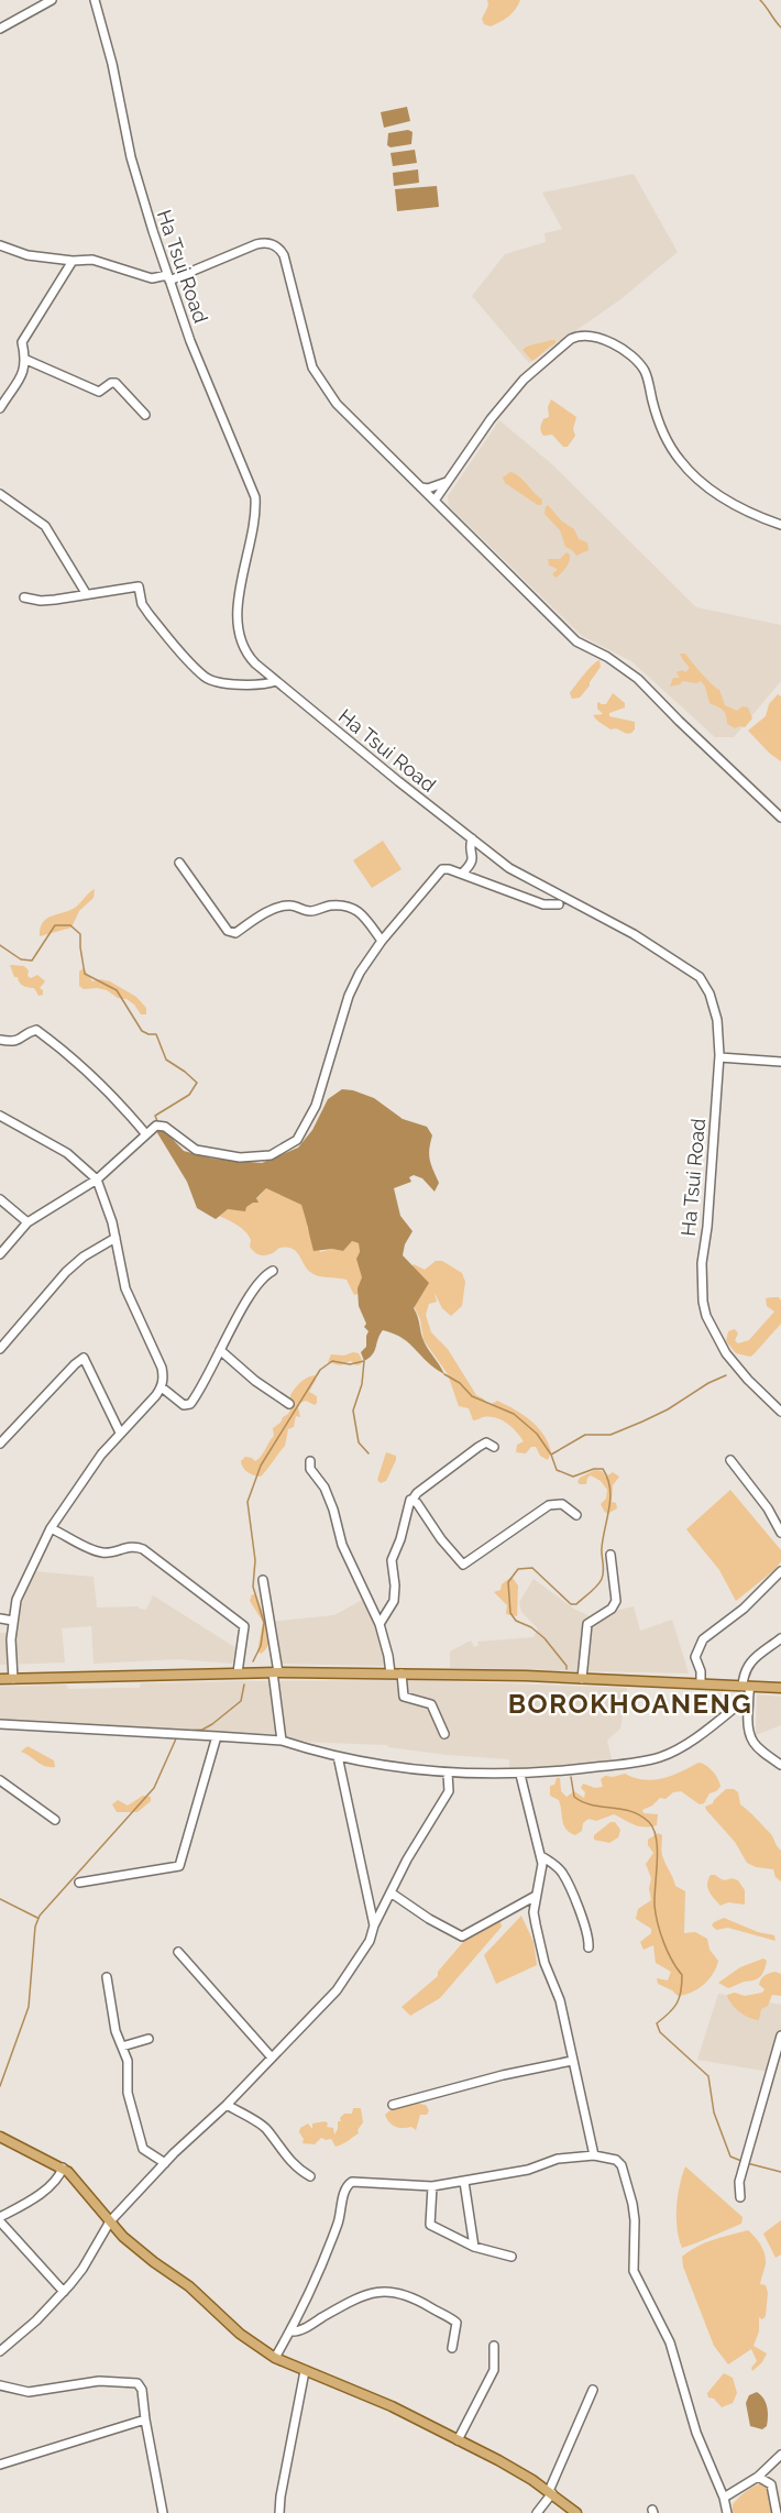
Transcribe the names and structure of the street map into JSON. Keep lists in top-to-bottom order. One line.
{"streets":{"street":["Ha Tsui Road"]},"districts":["BOROKHOANENG"]}
